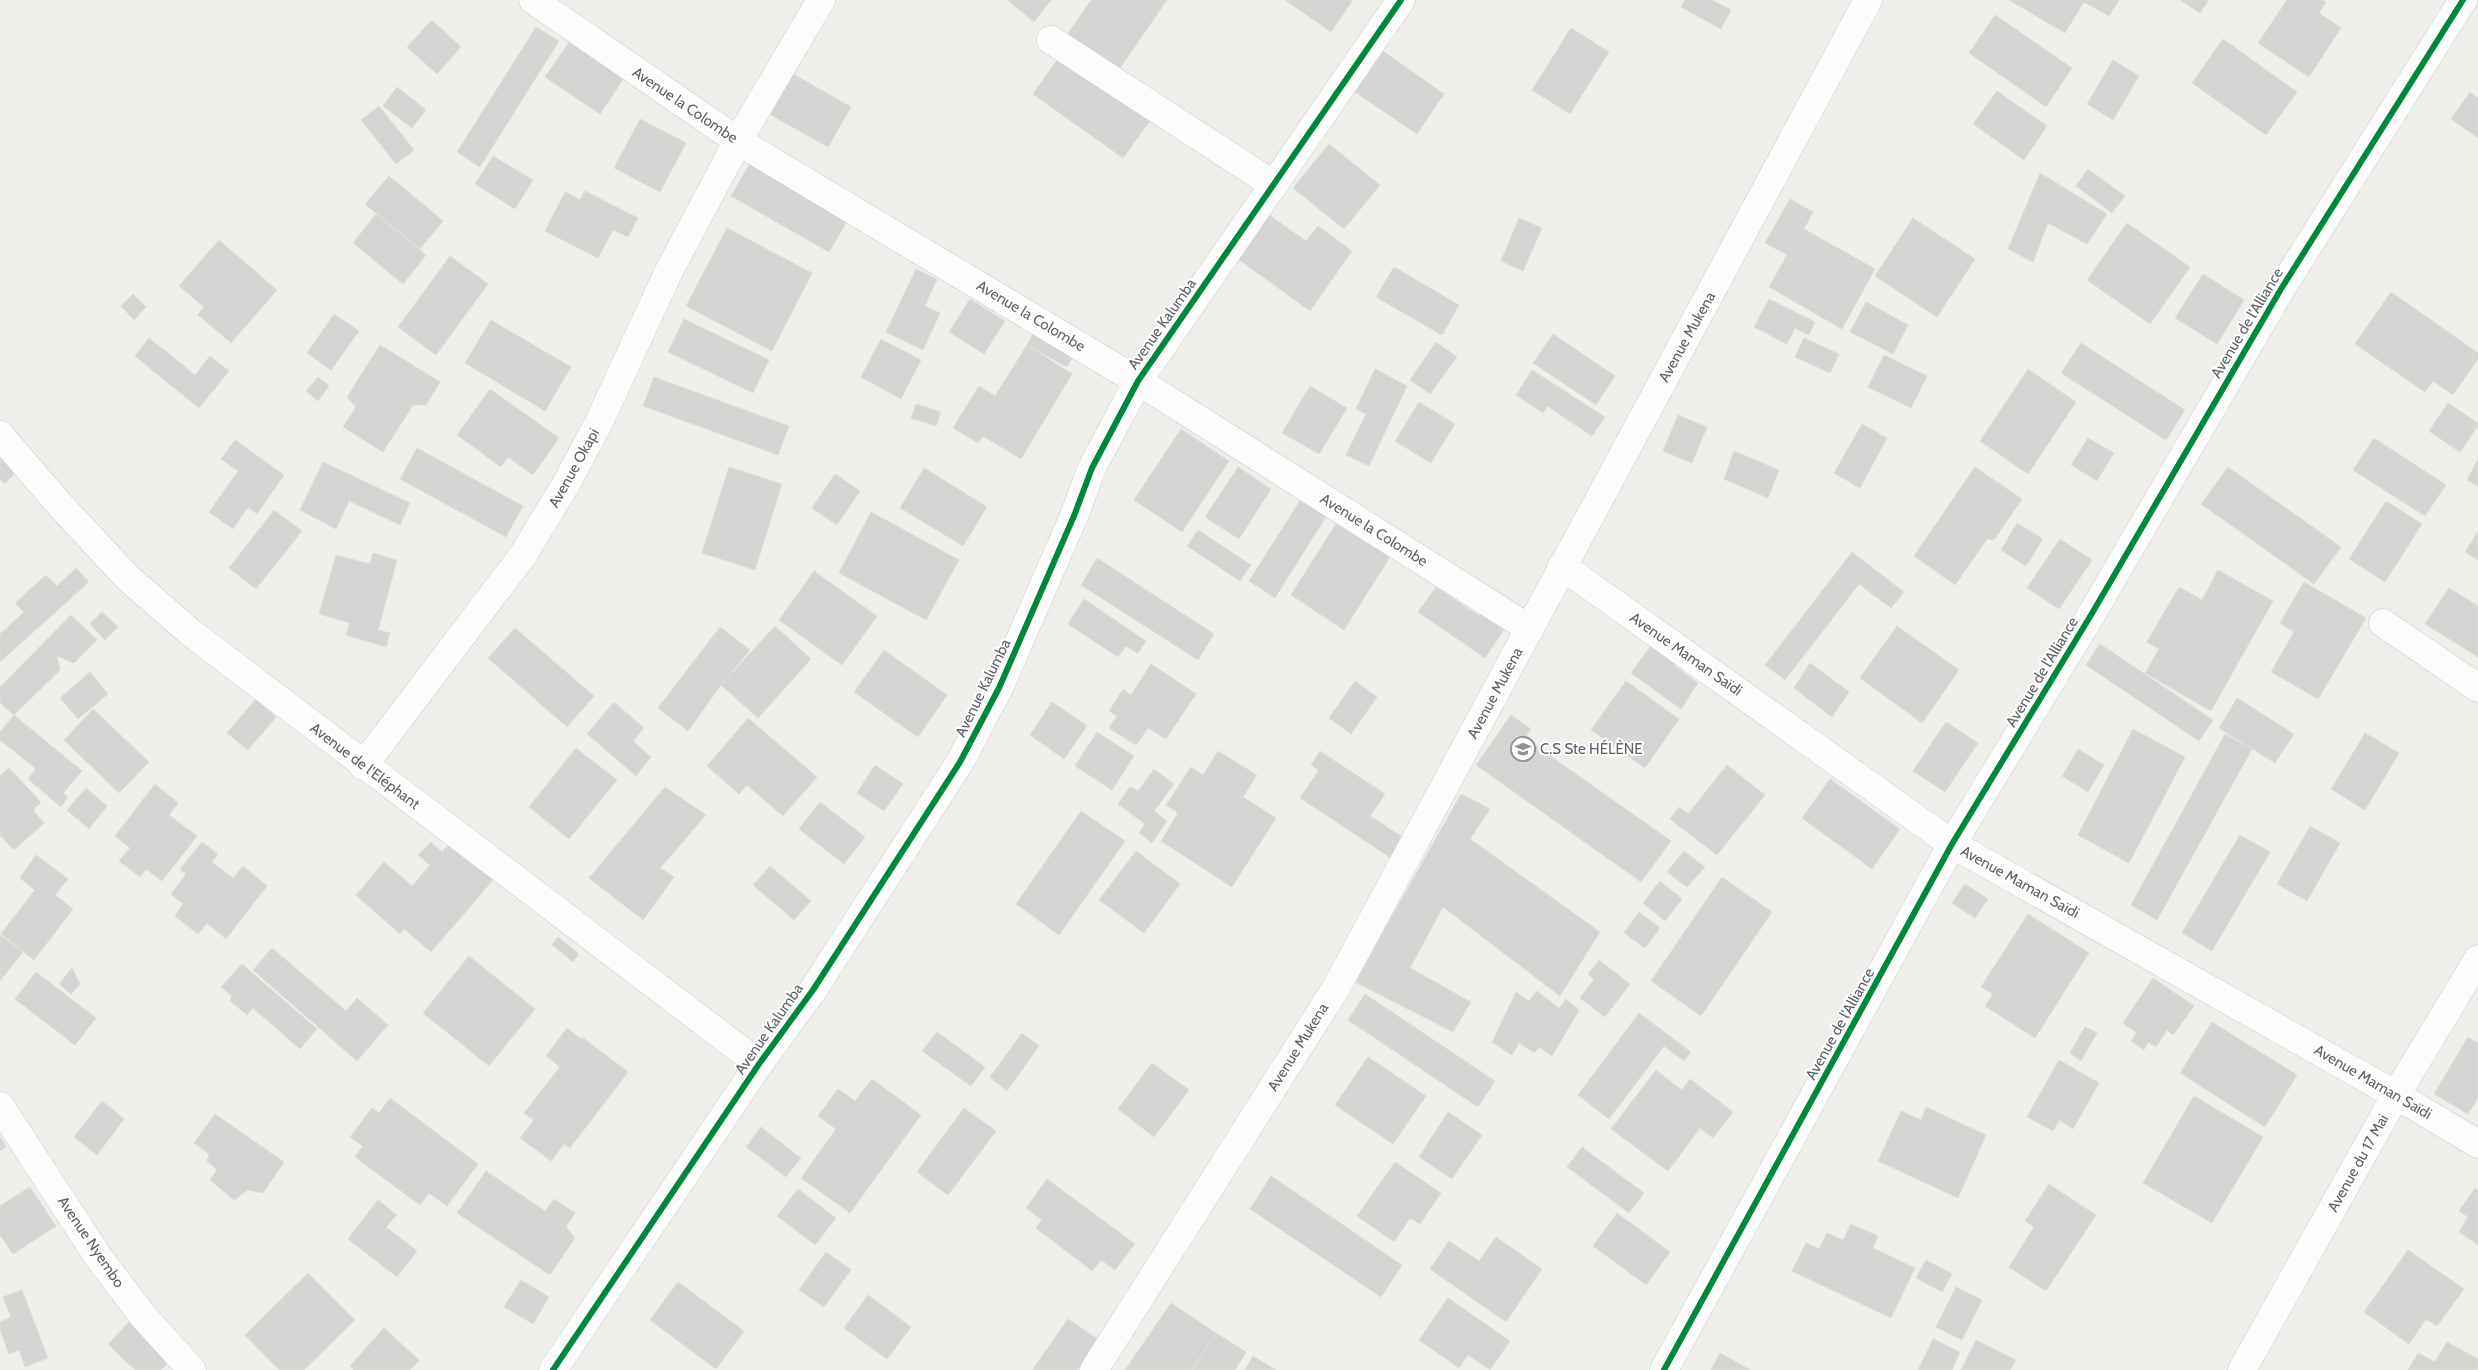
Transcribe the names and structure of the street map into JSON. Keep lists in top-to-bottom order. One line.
{"streets":{"street":["Avenue la Colombe","Avenue de l'Alliance","Avenue Kalumba","Avenue Mukena","Avenue Okapi","Avenue Maman Saïdi","Avenue de l'Eléphant","Avenue du 17 Mai","Avenue Nyembo"]},"crossings":[["Avenue la Colombe","Avenue Kalumba"],["Avenue la Colombe","Avenue Mukena"],["Avenue la Colombe","Avenue Okapi"],["Avenue de l'Alliance","Avenue Maman Saïdi"],["Avenue Kalumba","Avenue de l'Eléphant"],["Avenue Mukena","Avenue Maman Saïdi"],["Avenue Okapi","Avenue de l'Eléphant"],["Avenue Maman Saïdi","Avenue du 17 Mai"]],"places":{"school or university":["C.S Ste HÉLÈNE"]}}
